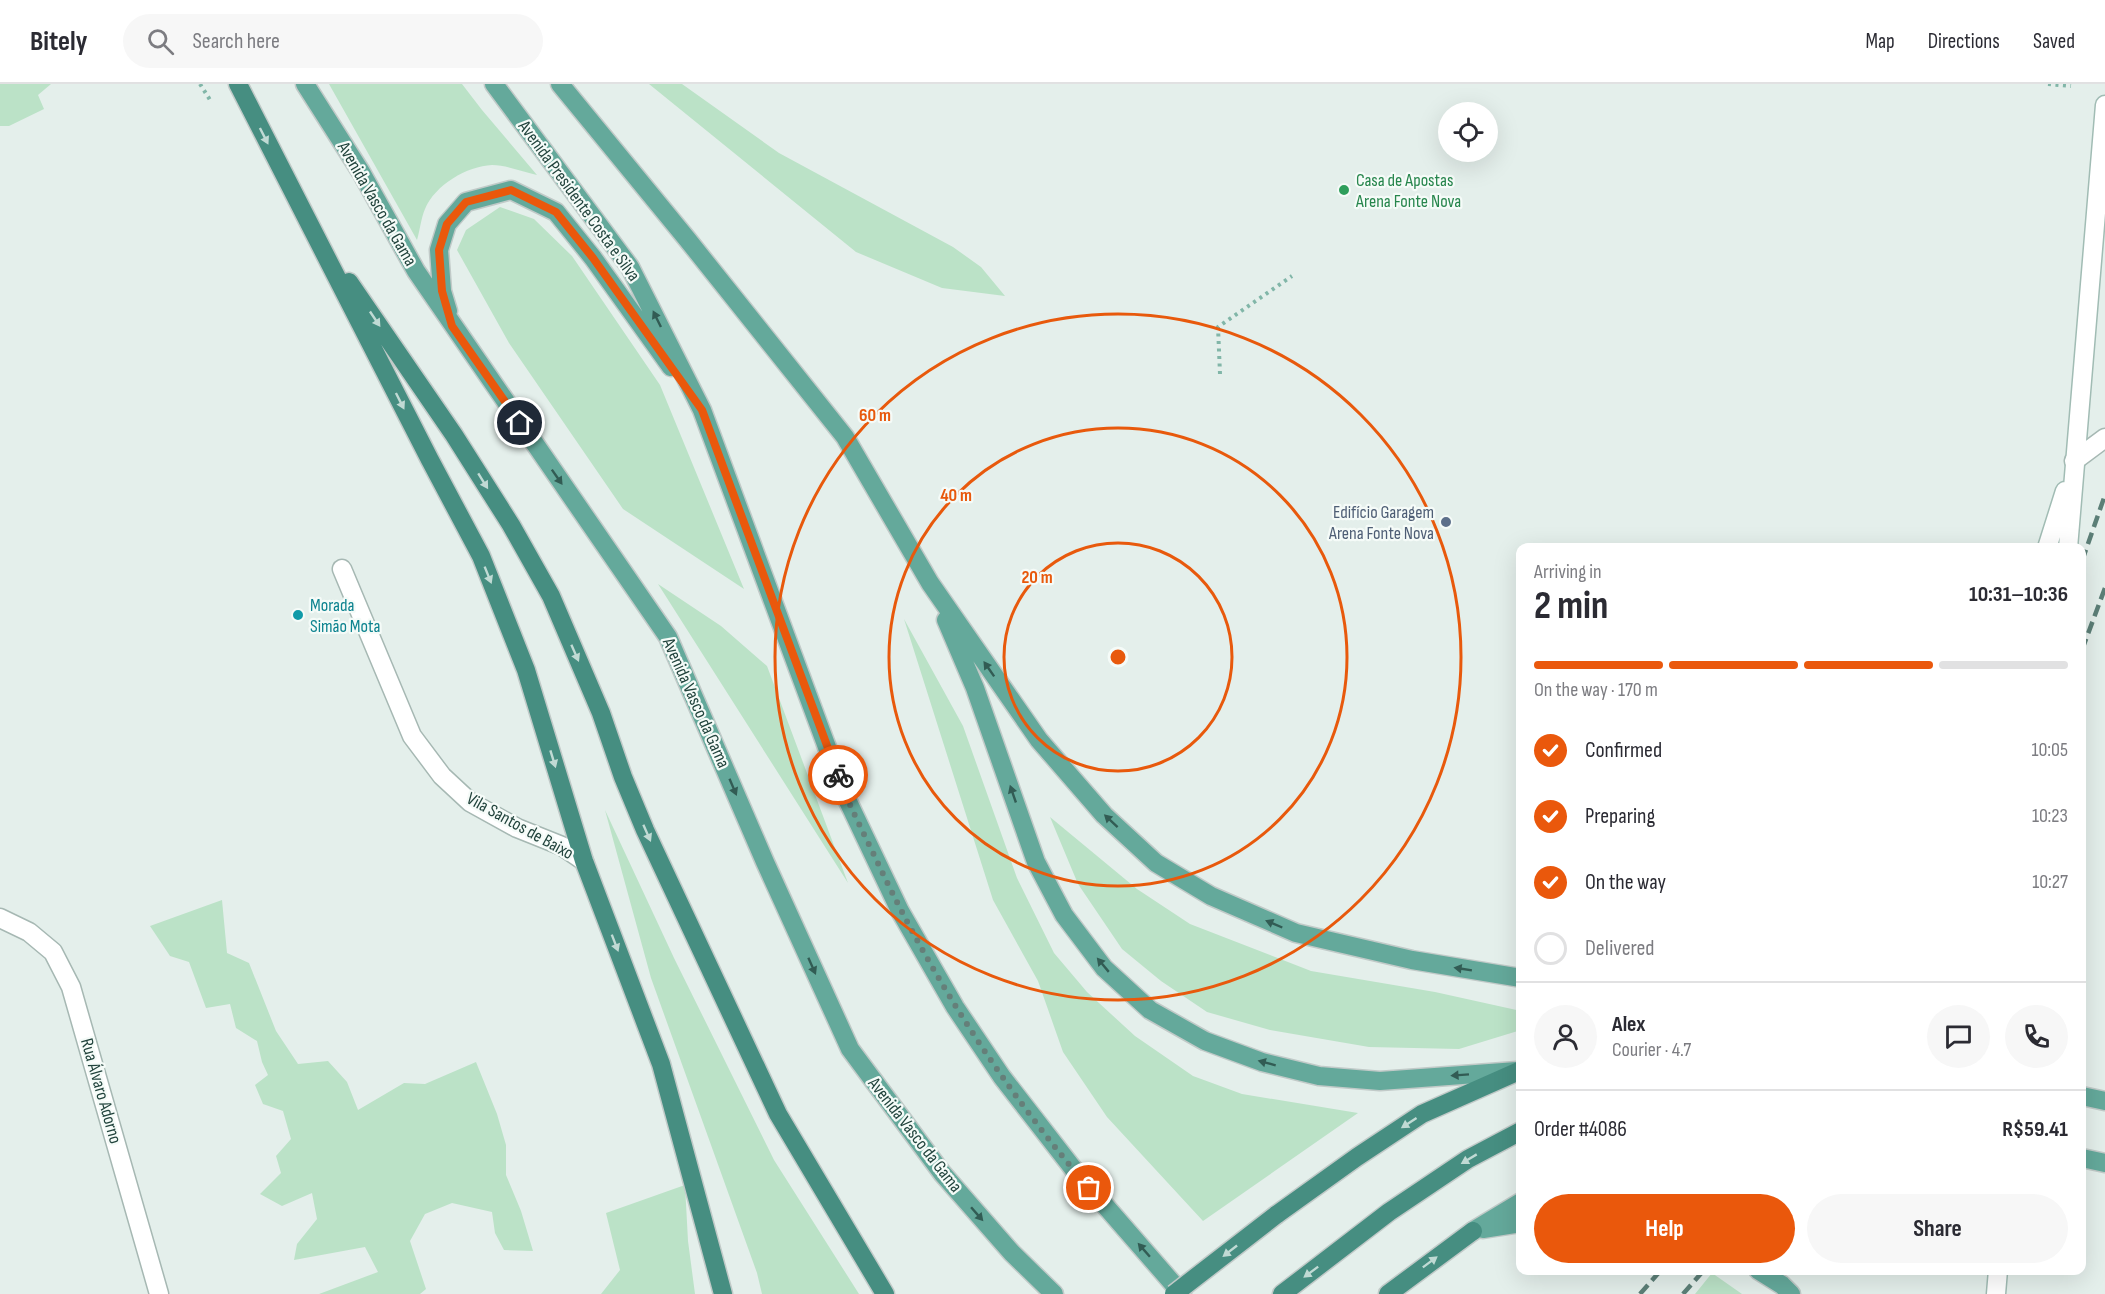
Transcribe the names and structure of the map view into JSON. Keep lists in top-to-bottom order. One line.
{"streets":{"main road":["Avenida Presidente Costa e Silva","Avenida Vasco da Gama"],"street":["Vila Santos de Baixo","Rua Álvaro Adorno"]},"one_way":["Avenida Vasco da Gama"],"places":["Casa de Apostas Arena Fonte Nova","Edifício Garagem Arena Fonte Nova","Morada Simão Mota"],"page":{"header":"Bitely","search":"Search here","nav":["Map","Directions","Saved"],"heading":["2 min","Arriving in","10:31–10:36"],"panel":["Alex","Courier · 4.7","Order #4086","R$59.41"],"bar":"On the way · 170 m","list":[["Confirmed","10:05"],["Preparing","10:23"],["On the way","10:27"],"Delivered"],"buttons":["Help","Share"]},"rings":["60 m","40 m","20 m"]}
